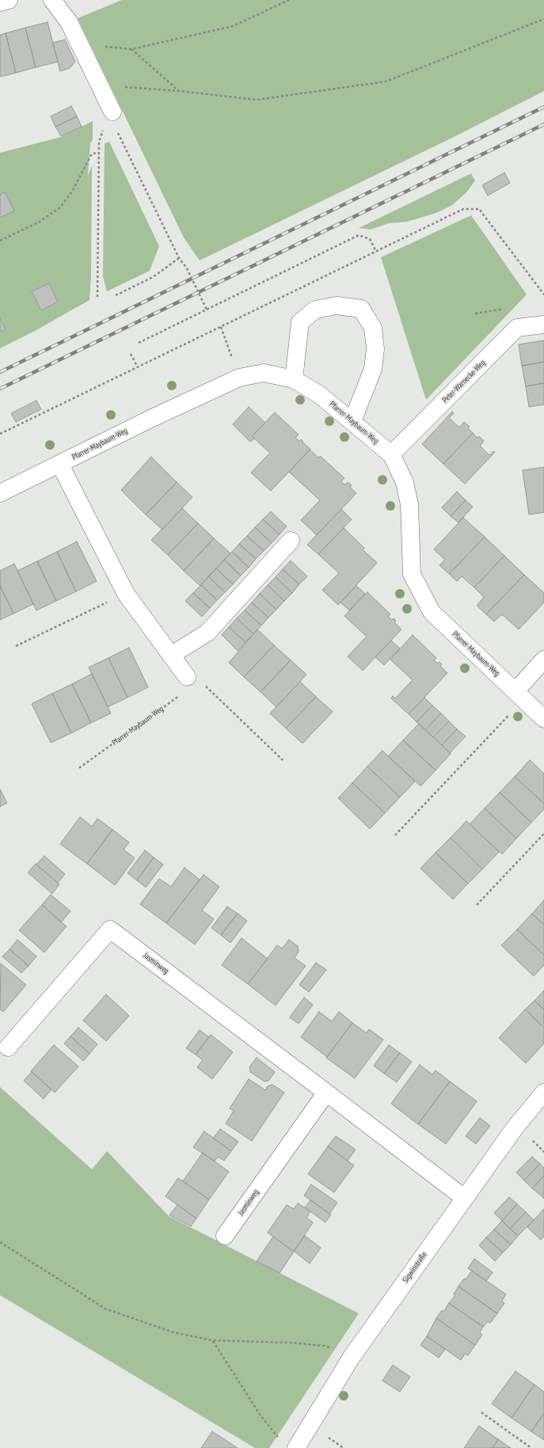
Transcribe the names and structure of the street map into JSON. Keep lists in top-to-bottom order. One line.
{"streets":{"street":["Peter-Warnecke-Weg","Pfarrer-Maybaum-Weg","Jasminweg","Sigwinstraße"]},"crossings":[["Peter-Warnecke-Weg","Pfarrer-Maybaum-Weg"],["Jasminweg","Sigwinstraße"]]}
